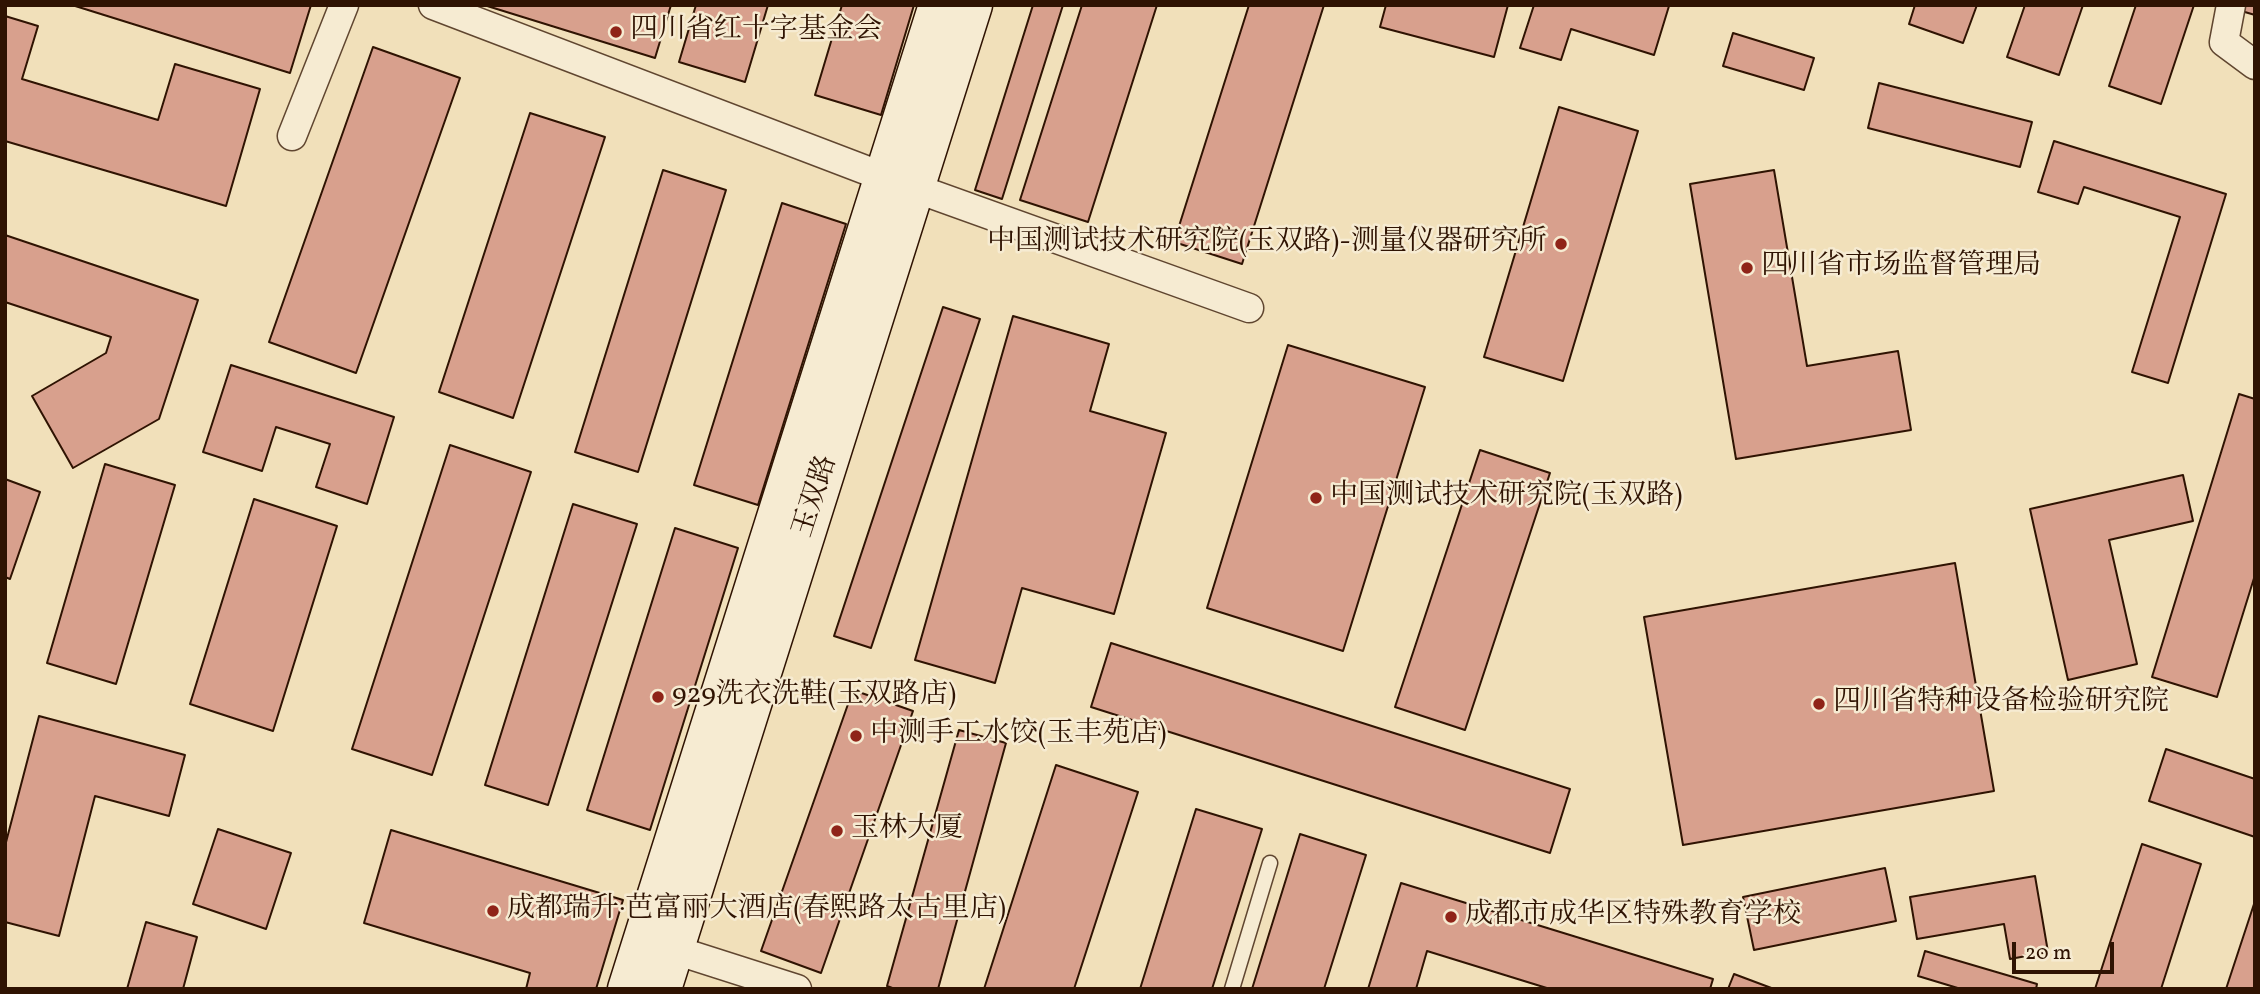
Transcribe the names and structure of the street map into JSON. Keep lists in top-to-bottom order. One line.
{"streets":{"main road":["玉双路"]},"places":["四川省红十字基金会","中国测试技术研究院(玉双路)-测量仪器研究所","四川省市场监督管理局","中国测试技术研究院(玉双路)","929洗衣洗鞋(玉双路店)","四川省特种设备检验研究院","中测手工水饺(玉丰苑店)","玉林大厦","成都瑞升·芭富丽大酒店(春熙路太古里店)","成都市成华区特殊教育学校"],"scale_bar":"20 m"}
